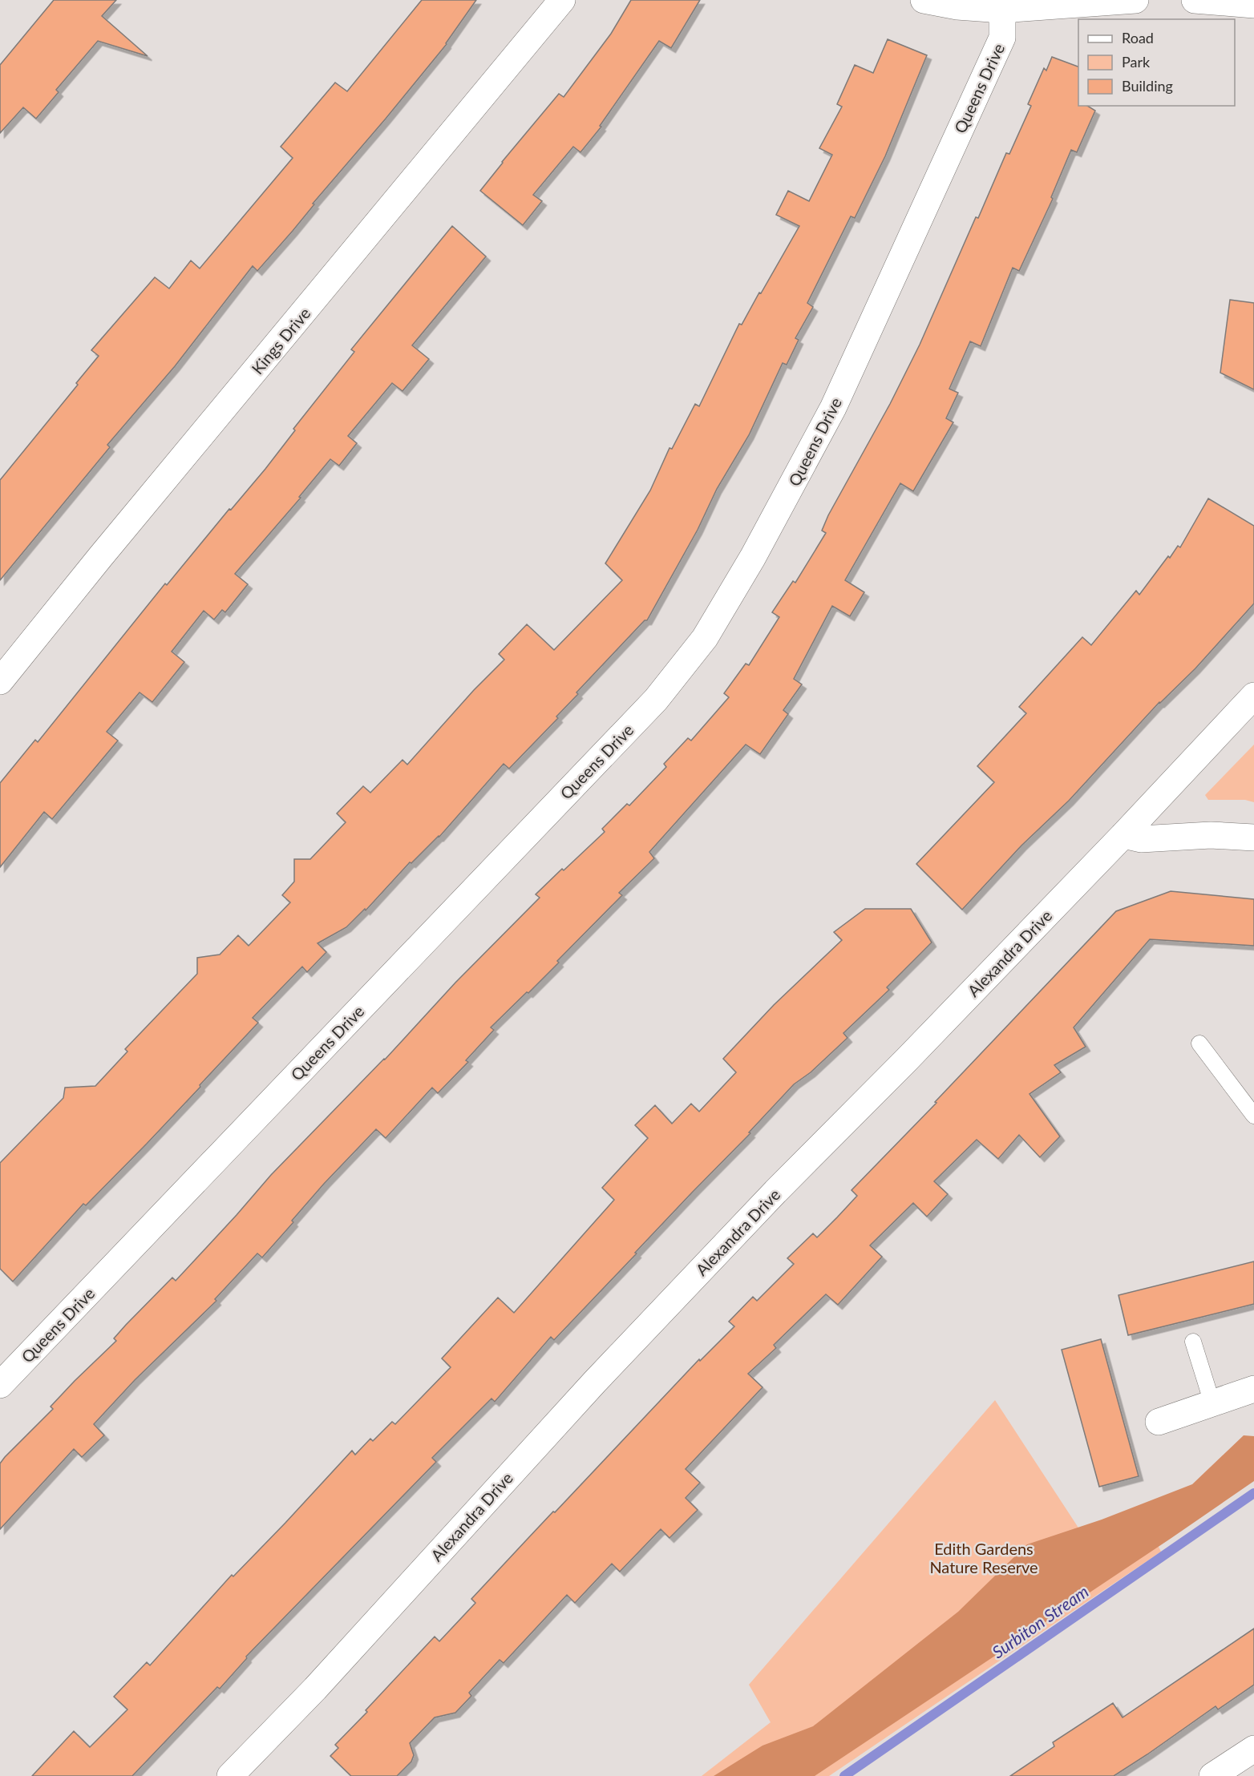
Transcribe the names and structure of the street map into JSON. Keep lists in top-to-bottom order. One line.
{"streets":{"street":["Queens Drive","Kings Drive","Alexandra Drive"]},"water":["Surbiton Stream"],"parks":["Edith Gardens Nature Reserve"],"legend":["Road","Park","Building"]}
